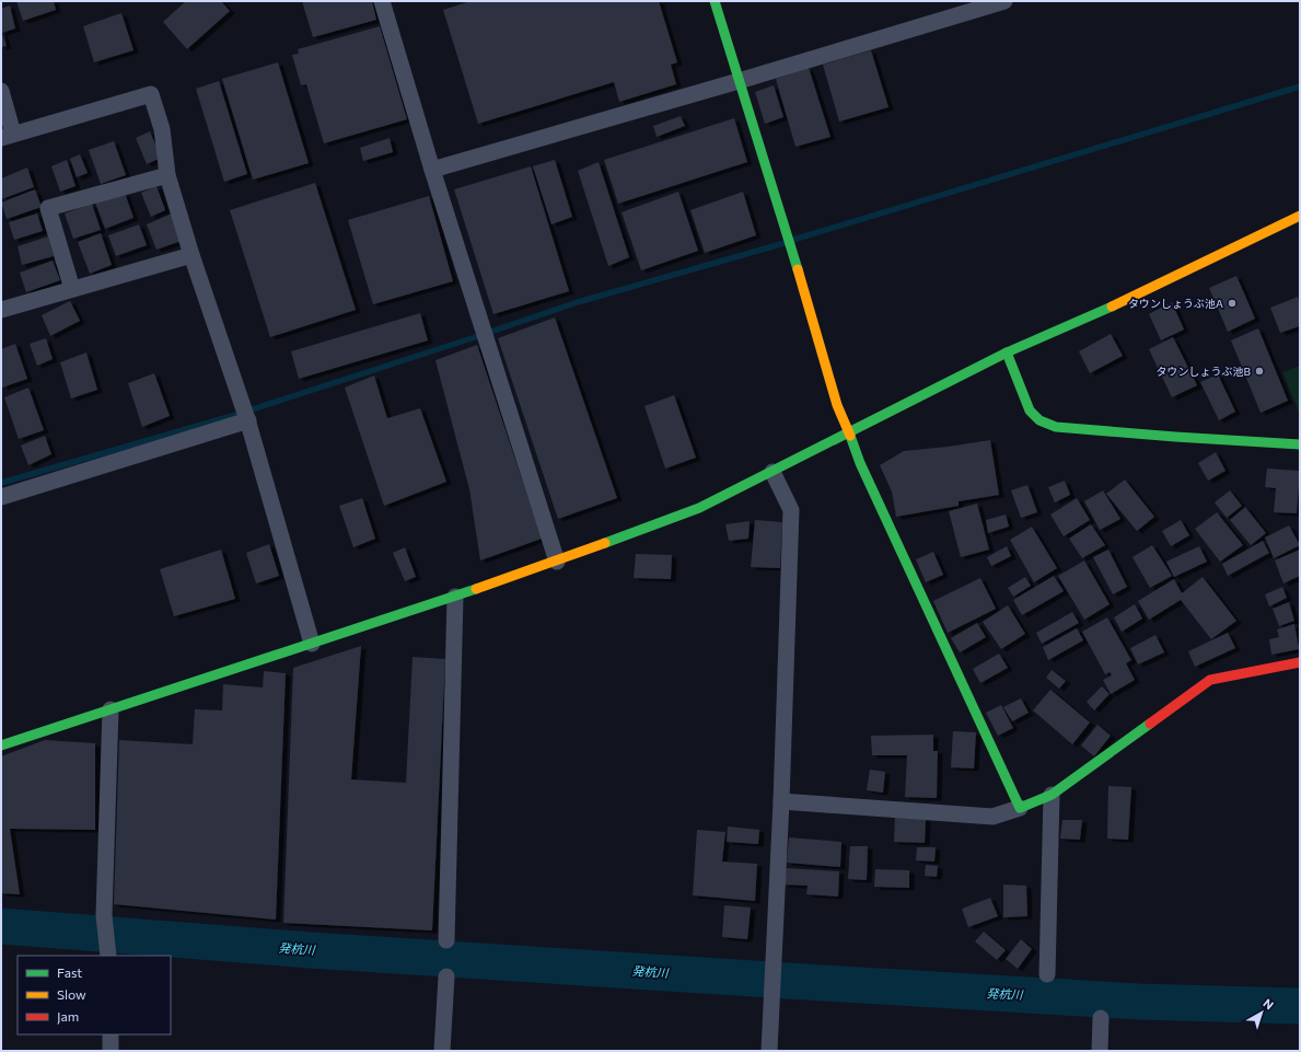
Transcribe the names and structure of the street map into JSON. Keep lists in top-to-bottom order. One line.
{"water":["発杭川"],"places":["タウンしょうぶ池A","タウンしょうぶ池B"],"legend":["Fast","Slow","Jam"],"north":"top right"}
